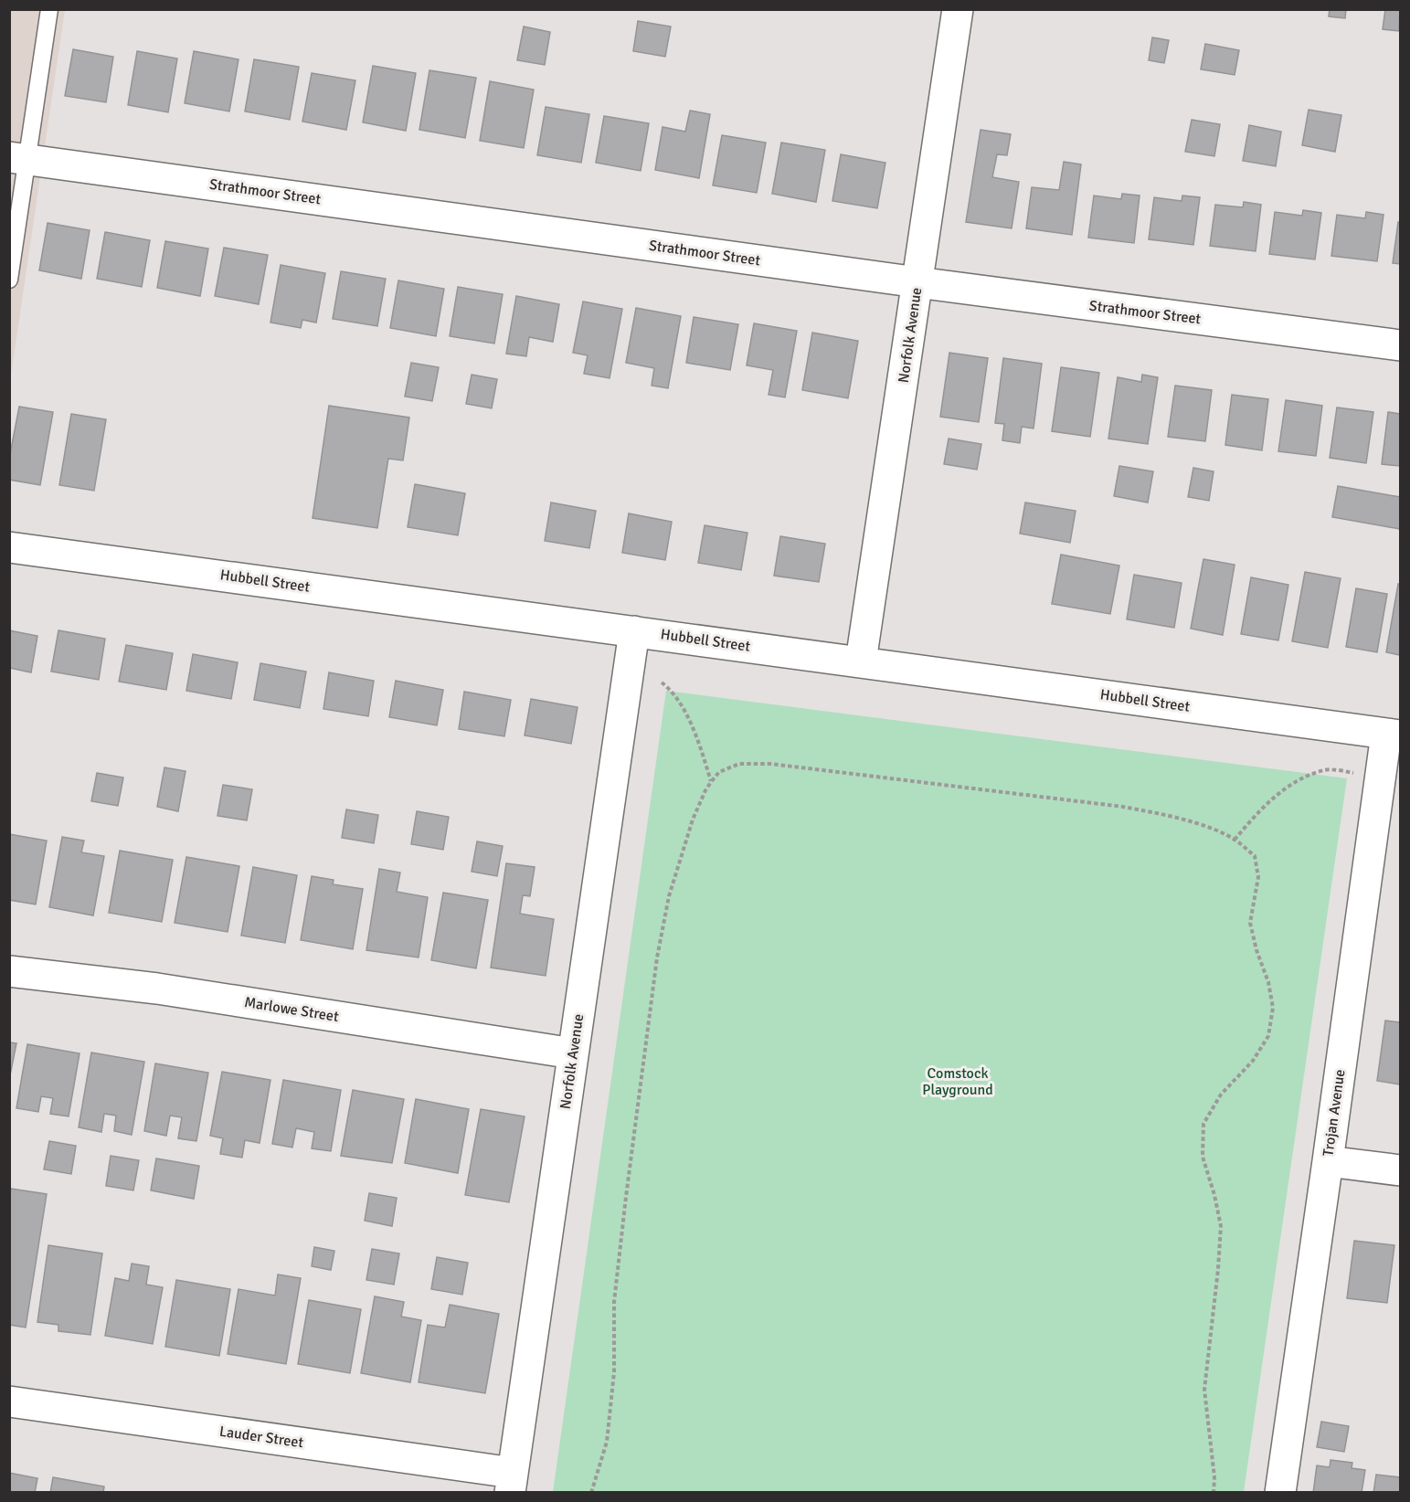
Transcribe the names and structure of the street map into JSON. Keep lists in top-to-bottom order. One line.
{"streets":{"street":["Strathmoor Street","Norfolk Avenue","Hubbell Street","Marlowe Street","Trojan Avenue","Lauder Street"]},"crossings":[["Strathmoor Street","Norfolk Avenue"],["Norfolk Avenue","Hubbell Street"],["Norfolk Avenue","Marlowe Street"],["Norfolk Avenue","Lauder Street"],["Hubbell Street","Trojan Avenue"]],"parks":["Comstock Playground"]}
